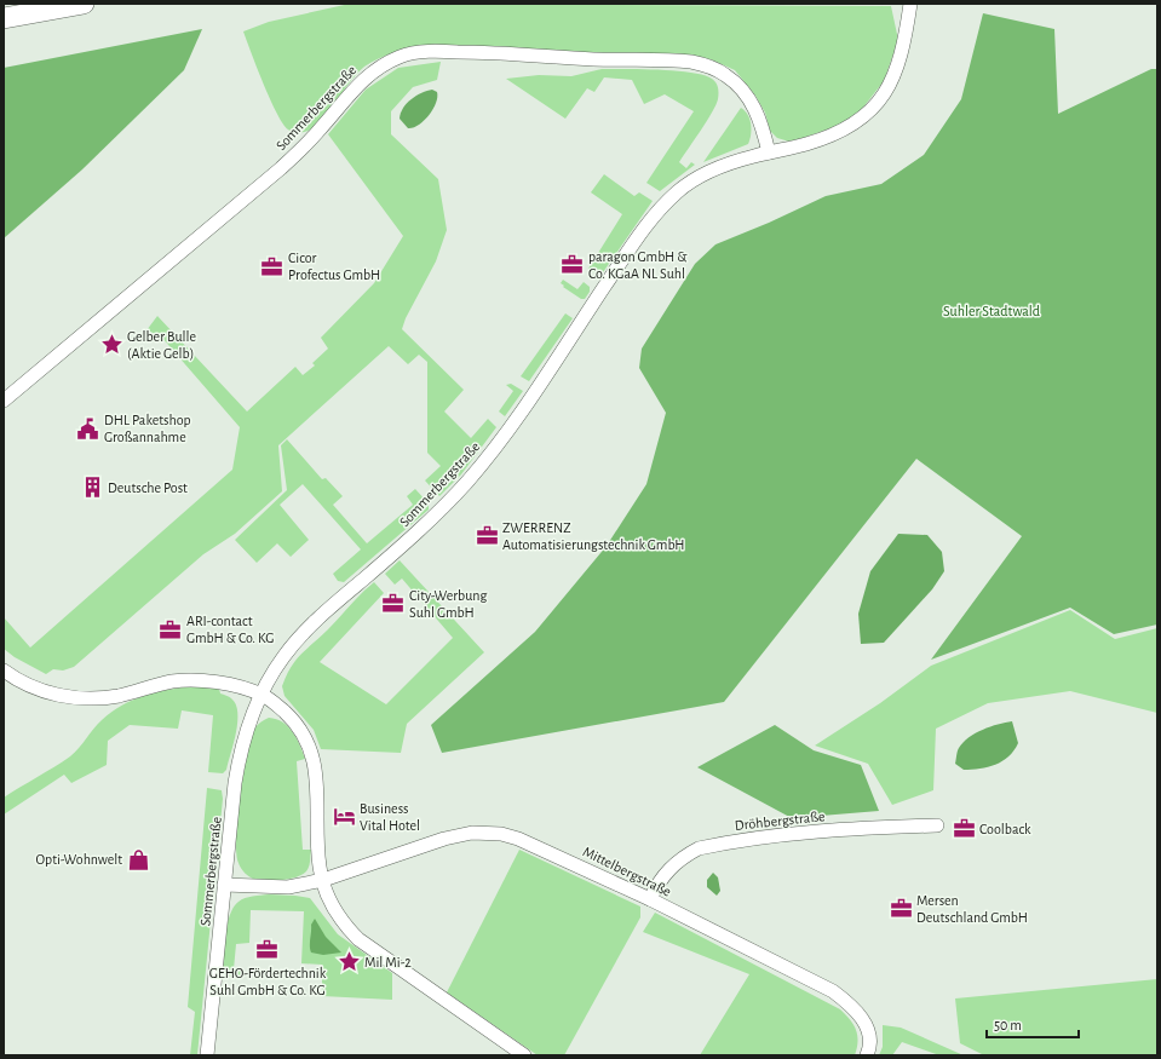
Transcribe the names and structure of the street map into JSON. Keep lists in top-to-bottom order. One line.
{"streets":{"street":["Sommerbergstraße","Dröhbergstraße","Mittelbergstraße"]},"crossings":[["Sommerbergstraße","Mittelbergstraße"],["Dröhbergstraße","Mittelbergstraße"]],"parks":["Suhler Stadtwald"],"places":{"office":["paragon GmbH & Co. KGaA NL Suhl","Cicor Profectus GmbH","ZWERRENZ Automatisierungstechnik GmbH","City-Werbung Suhl GmbH","ARI-contact GmbH & Co. KG","Coolback","Mersen Deutschland GmbH","GEHO-Fördertechnik Suhl GmbH & Co. KG"],"place":["Gelber Bulle (Aktie Gelb)","Mil Mi-2"],"public building":["DHL Paketshop Großannahme"],"building":["Deutsche Post"],"hotel":["Business Vital Hotel"],"shop":["Opti-Wohnwelt"]},"scale_bar":"50 m"}
